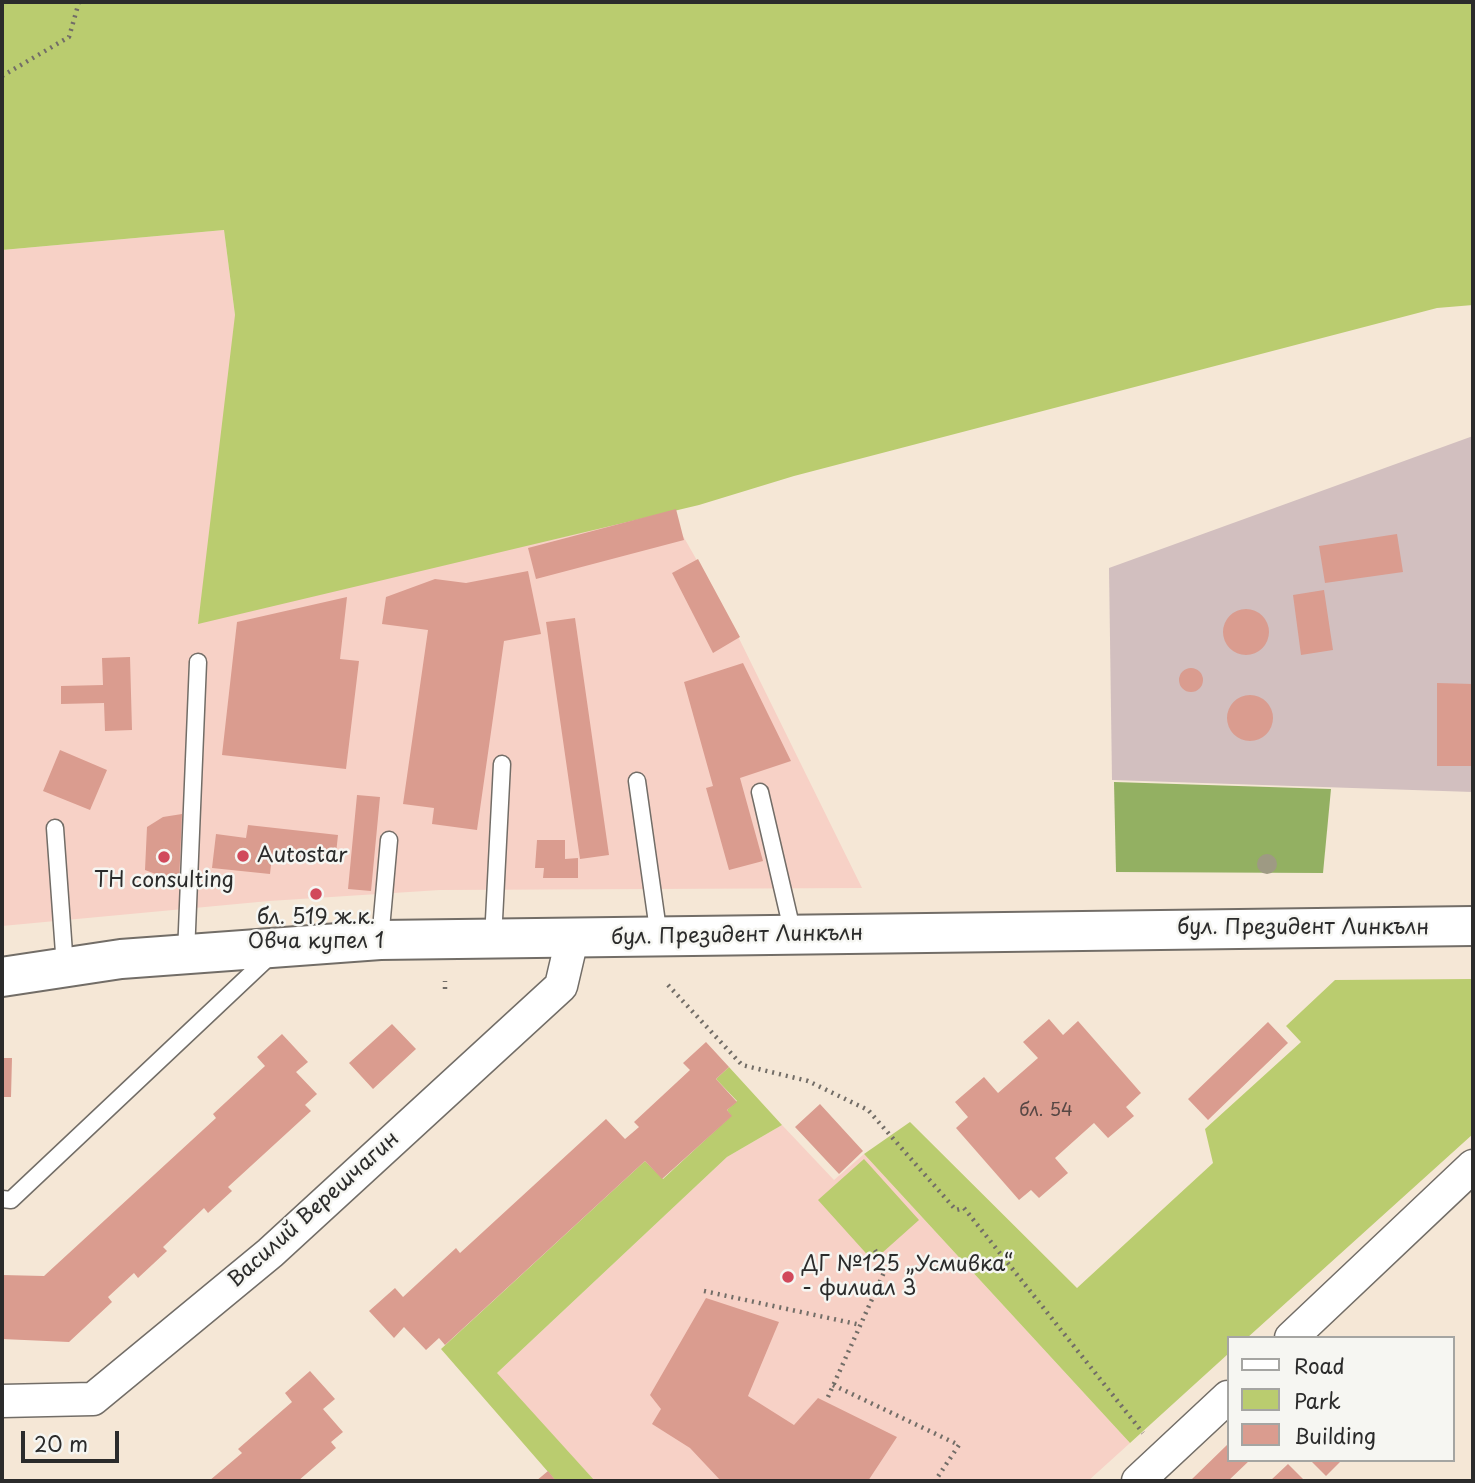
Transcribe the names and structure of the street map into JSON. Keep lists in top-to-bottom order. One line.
{"streets":{"street":["бул. Президент Линкълн","Василий Верешчагин"]},"crossings":[["бул. Президент Линкълн","Василий Верешчагин"]],"places":["Autostar","TH consulting","бл. 519 ж.к. Овча купел 1","ДГ №125 „Усмивка“ - филиал 3"],"house_numbers":["бл. 54"],"legend":["Road","Park","Building"],"scale_bar":"20 m"}
